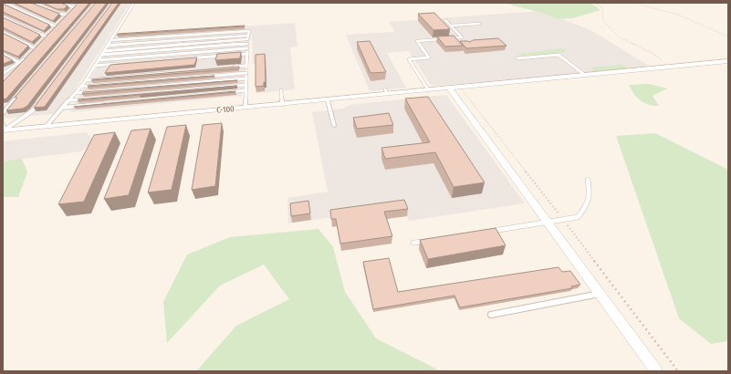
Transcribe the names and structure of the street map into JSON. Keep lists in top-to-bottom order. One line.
{"streets":{"street":["С-100"]}}
